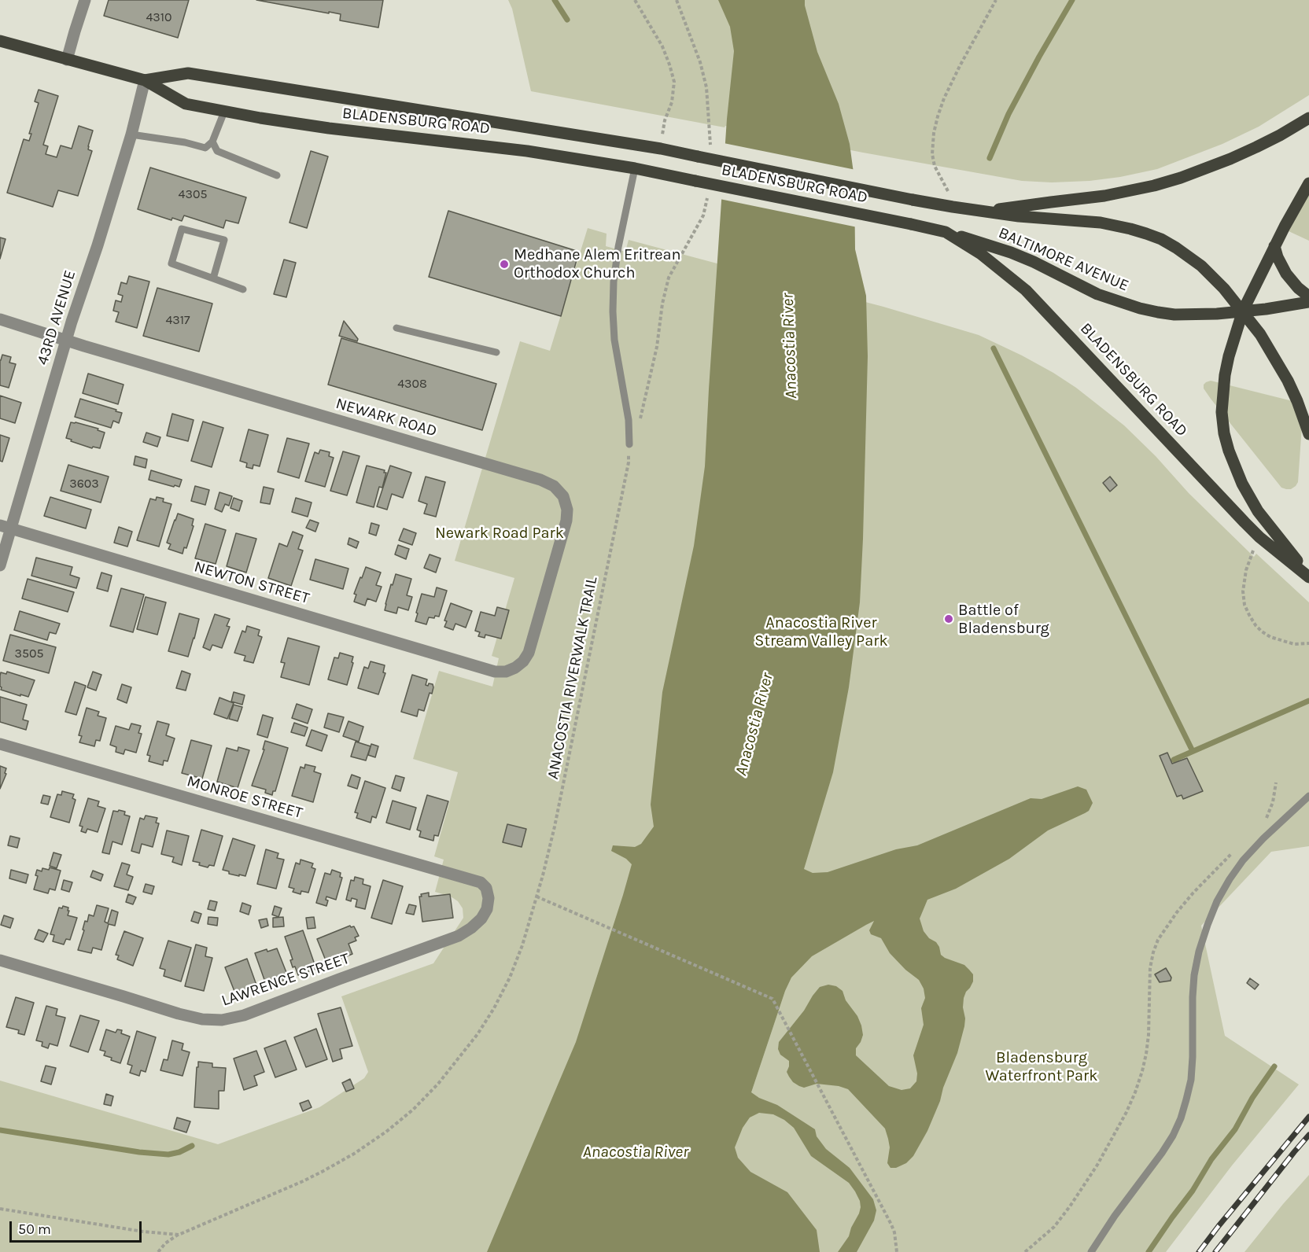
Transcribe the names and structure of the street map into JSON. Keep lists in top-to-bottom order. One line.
{"streets":{"main road":["BLADENSBURG ROAD","BALTIMORE AVENUE"],"street":["43RD AVENUE","NEWARK ROAD","NEWTON STREET","MONROE STREET","LAWRENCE STREET"],"path":["ANACOSTIA RIVERWALK TRAIL"]},"crossings":[["BLADENSBURG ROAD","BALTIMORE AVENUE"],["BLADENSBURG ROAD","43RD AVENUE"],["43RD AVENUE","NEWARK ROAD"],["43RD AVENUE","NEWTON STREET"],["NEWARK ROAD","NEWTON STREET"],["MONROE STREET","LAWRENCE STREET"]],"water":["Anacostia River"],"parks":["Newark Road Park","Anacostia River Stream Valley Park","Bladensburg Waterfront Park"],"places":["Medhane Alem Eritrean Orthodox Church","Battle of Bladensburg"],"house_numbers":["4310","4305","4317","4308","3603","3505"],"scale_bar":"50 m"}
